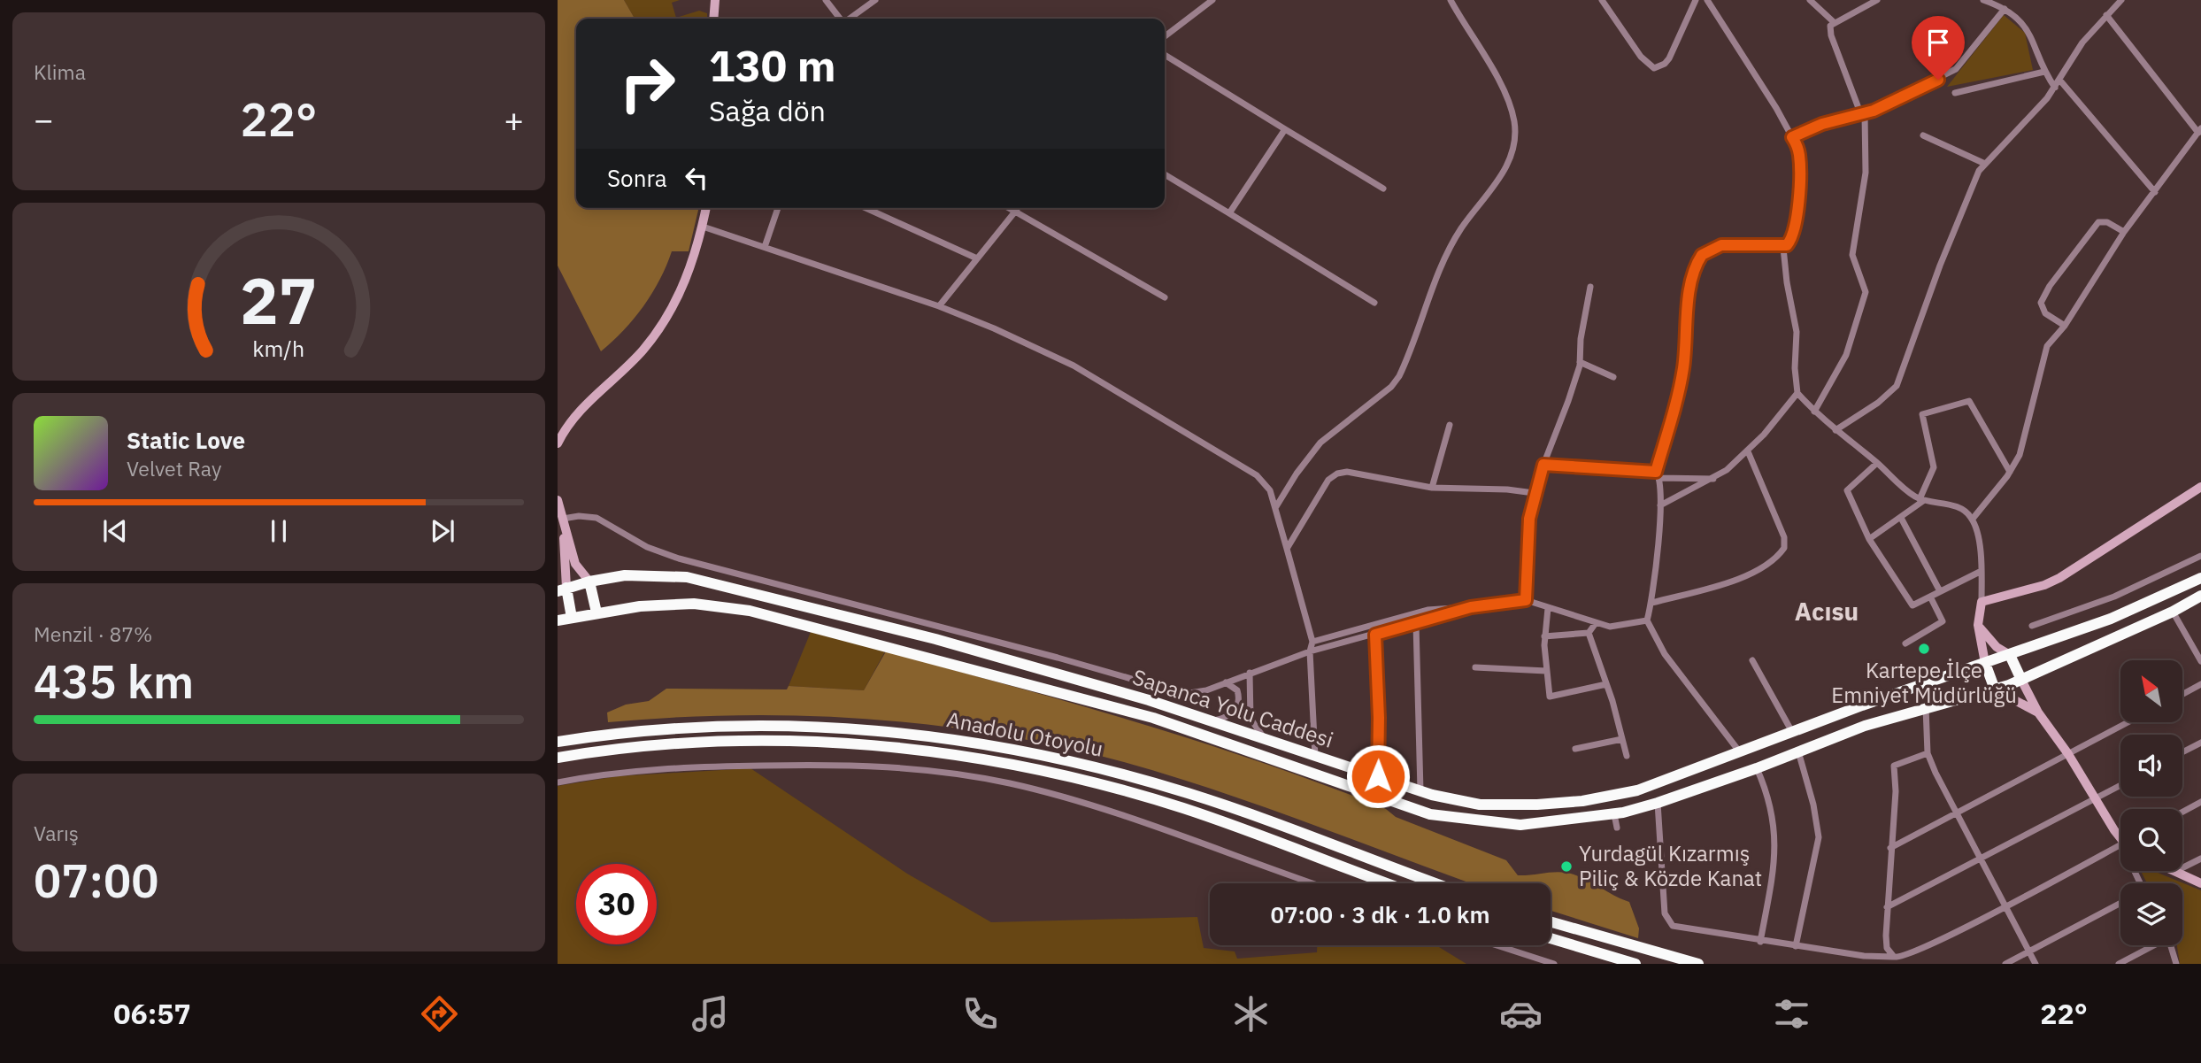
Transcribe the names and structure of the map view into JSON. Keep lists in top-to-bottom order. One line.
{"streets":{"highway":["Sapanca Yolu Caddesi","Anadolu Otoyolu"]},"districts":["Acısu"],"places":["Kartepe İlçe Emniyet Müdürlüğü","Yurdagül Kızarmış Piliç & Közde Kanat"],"north":"top left","page":{"tile":["Klima",["Menzil · 87%","435 km"],["Varış","07:00"]],"turn":["130 m","Sağa dön"],"heat":["−","22°","+"],"then":"Sonra","song":["Static Love","Velvet Ray"],"limit":"30","trip":"07:00 · 3 dk · 1.0 km","tabs":["06:57","22°"],"gauge":["27","km/h"]}}
